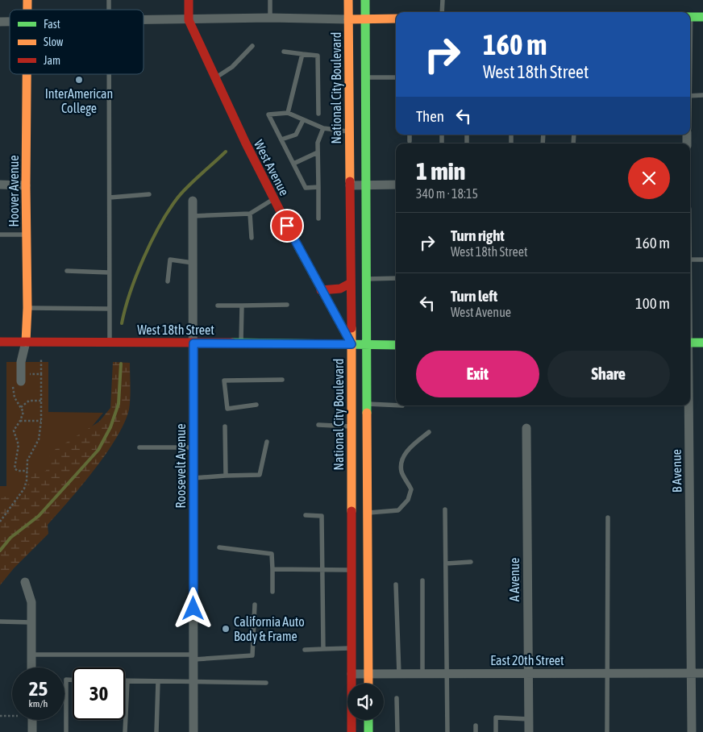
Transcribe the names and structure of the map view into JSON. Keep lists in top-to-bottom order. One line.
{"streets":{"main road":["National City Boulevard","West Avenue","Hoover Avenue","West 18th Street"],"street":["Roosevelt Avenue","B Avenue","A Avenue","East 20th Street"]},"crossings":[["National City Boulevard","West Avenue"],["National City Boulevard","West 18th Street"],["National City Boulevard","East 20th Street"],["West Avenue","West 18th Street"],["Hoover Avenue","West 18th Street"],["West 18th Street","Roosevelt Avenue"],["B Avenue","East 20th Street"],["A Avenue","East 20th Street"]],"places":["InterAmerican College","California Auto Body & Frame"],"legend":["Fast","Slow","Jam"],"page":{"turn":["160 m","West 18th Street"],"then":"Then","heading":["1 min","340 m · 18:15"],"list":[{"name":"Turn right","note":"West 18th Street","value":"160 m"},{"name":"Turn left","note":"West Avenue","value":"100 m"}],"buttons":["Exit","Share"],"speed":"25 km/h","limit":"30"}}
